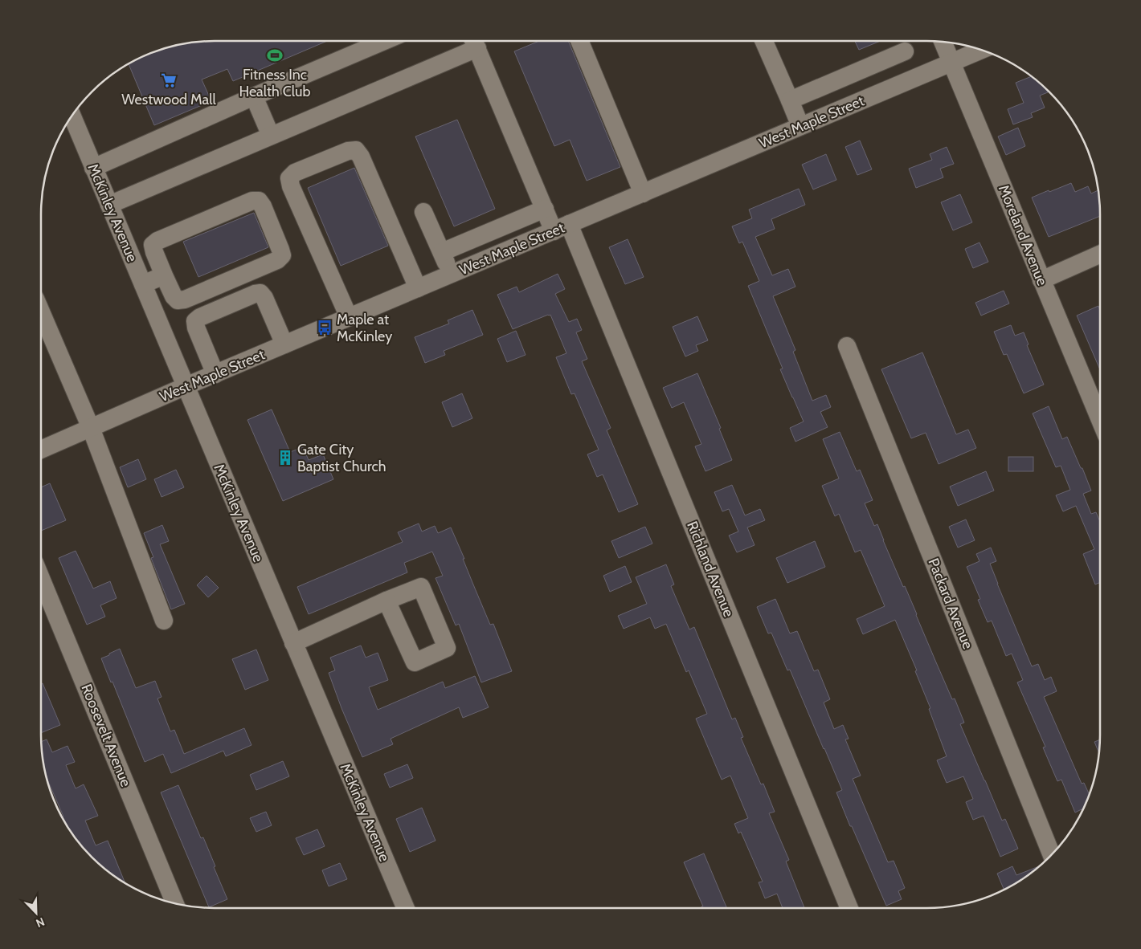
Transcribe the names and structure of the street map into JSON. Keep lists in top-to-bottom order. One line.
{"streets":{"street":["West Maple Street","McKinley Avenue","Moreland Avenue","Richland Avenue","Packard Avenue","Roosevelt Avenue"]},"crossings":[["West Maple Street","McKinley Avenue"],["West Maple Street","Moreland Avenue"],["West Maple Street","Richland Avenue"]],"places":{"sports":["Fitness Inc Health Club"],"supermarket":["Westwood Mall"],"bus stop":["Maple at McKinley"],"building":["Gate City Baptist Church"]},"north":"bottom right"}
